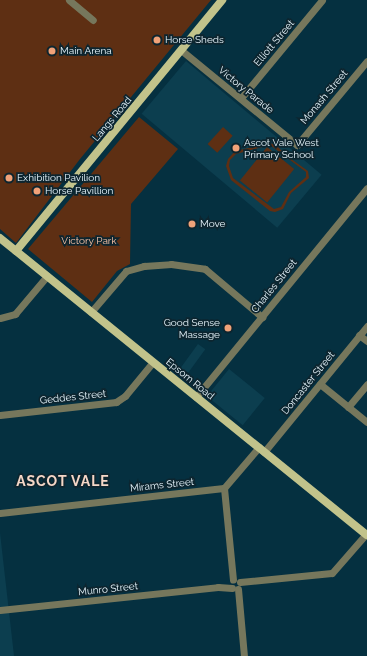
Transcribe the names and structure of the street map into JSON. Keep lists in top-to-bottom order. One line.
{"streets":{"main road":["Langs Road","Epsom Road"],"street":["Elliott Street","Victory Parade","Monash Street","Charles Street","Doncaster Street","Geddes Street","Mirams Street","Munro Street"]},"crossings":[["Elliott Street","Victory Parade"],["Victory Parade","Monash Street"],["Victory Parade","Langs Road"],["Langs Road","Epsom Road"],["Charles Street","Epsom Road"],["Epsom Road","Doncaster Street"],["Epsom Road","Geddes Street"],["Epsom Road","Munro Street"]],"districts":["ASCOT VALE"],"parks":["Victory Park"],"places":["Horse Sheds","Main Arena","Ascot Vale West Primary School","Exhibition Pavilion","Horse Pavillion","Move","Good Sense Massage"]}
